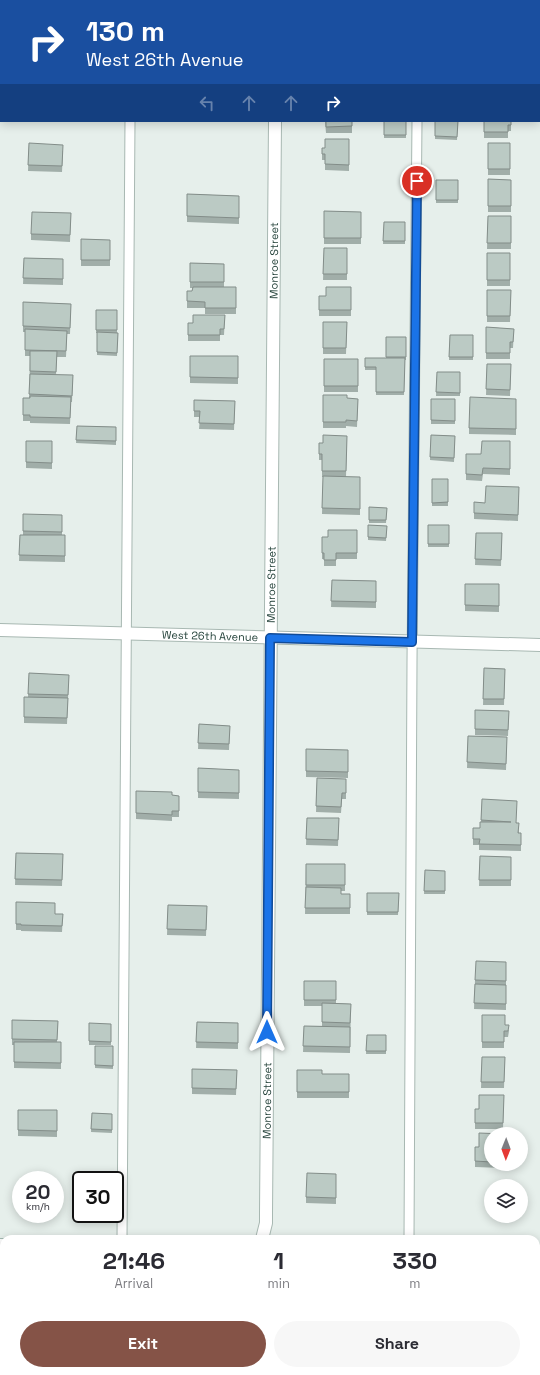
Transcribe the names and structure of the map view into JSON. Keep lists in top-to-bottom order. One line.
{"streets":{"street":["Monroe Street","West 26th Avenue"]},"crossings":[["Monroe Street","West 26th Avenue"]],"north":"bottom","page":{"turn":["130 m","West 26th Avenue"],"speed":"20 km/h","limit":"30","eta":["21:46","Arrival","1","min","330","m"],"buttons":["Exit","Share"]}}
